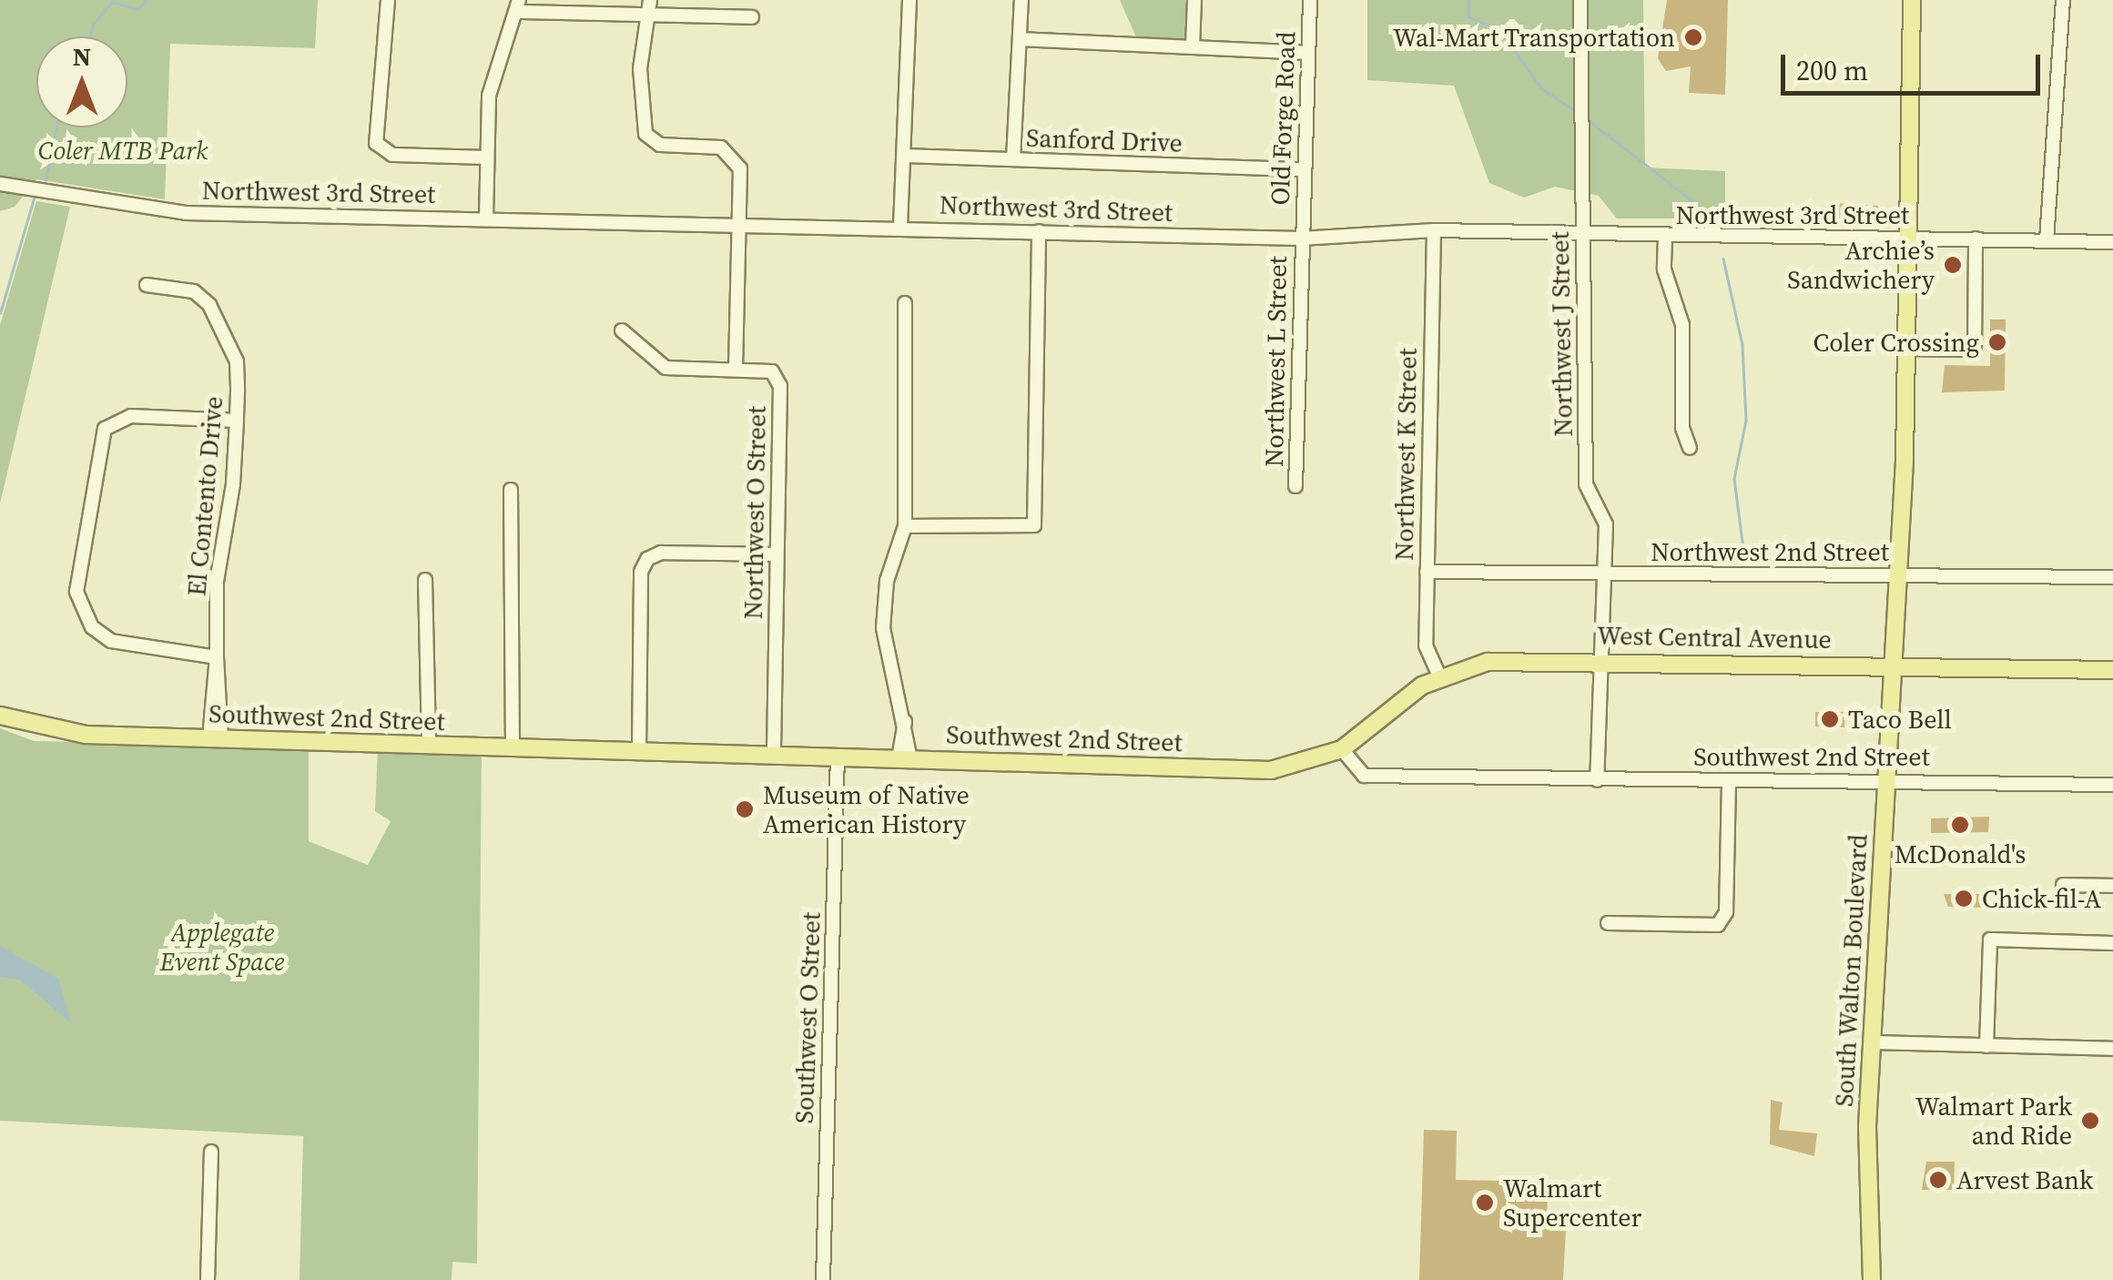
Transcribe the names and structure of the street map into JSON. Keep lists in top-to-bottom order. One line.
{"streets":{"main road":["West Central Avenue","Southwest 2nd Street","South Walton Boulevard"],"street":["Old Forge Road","Sanford Drive","Northwest 3rd Street","Northwest J Street","Northwest L Street","Northwest K Street","El Contento Drive","Northwest O Street","Northwest 2nd Street","Southwest O Street"]},"crossings":[["Old Forge Road","Sanford Drive"],["Old Forge Road","Northwest 3rd Street"],["Old Forge Road","Northwest L Street"],["Northwest 3rd Street","Northwest J Street"],["Northwest 3rd Street","Northwest L Street"],["Northwest 3rd Street","Northwest K Street"],["Northwest 3rd Street","Northwest O Street"],["Northwest 3rd Street","South Walton Boulevard"],["Northwest J Street","Northwest 2nd Street"],["Northwest J Street","West Central Avenue"],["Northwest J Street","Southwest 2nd Street"],["Northwest K Street","Northwest 2nd Street"],["Northwest K Street","West Central Avenue"],["El Contento Drive","Southwest 2nd Street"],["Northwest O Street","Southwest 2nd Street"],["Northwest 2nd Street","South Walton Boulevard"],["West Central Avenue","Southwest 2nd Street"],["West Central Avenue","South Walton Boulevard"],["Southwest 2nd Street","South Walton Boulevard"],["Southwest 2nd Street","Southwest O Street"]],"parks":["Coler MTB Park","Applegate Event Space"],"places":["Wal-Mart Transportation","Archie’s Sandwichery","Coler Crossing","Taco Bell","Museum of Native American History","McDonald's","Chick-fil-A","Walmart Park and Ride","Arvest Bank","Walmart Supercenter"],"scale_bar":"200 m","north":"top"}
